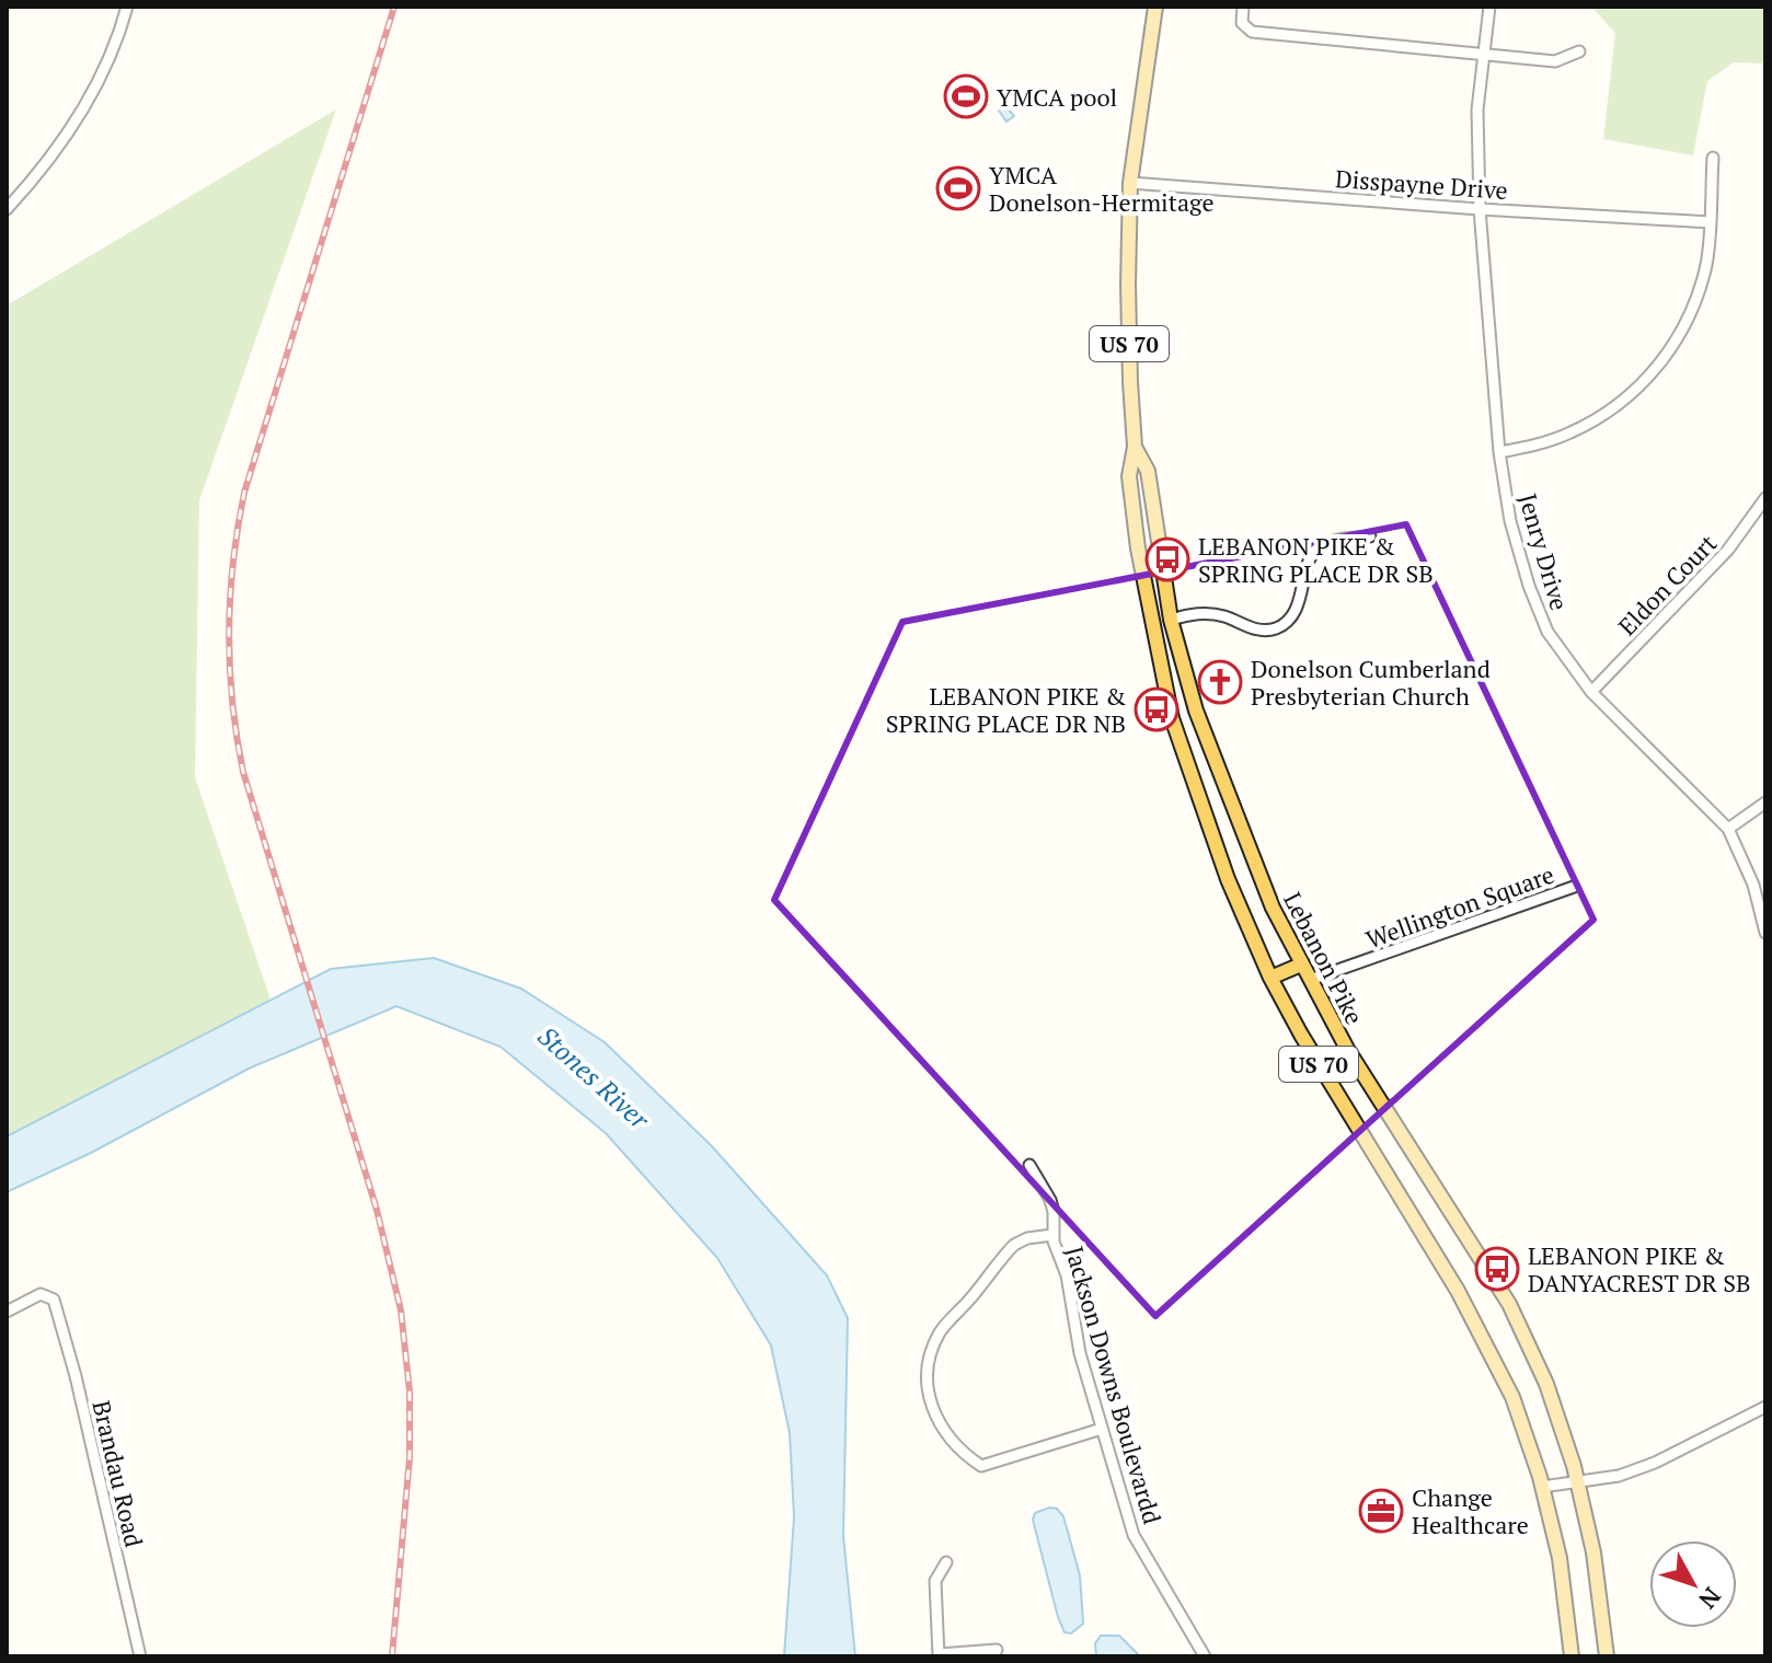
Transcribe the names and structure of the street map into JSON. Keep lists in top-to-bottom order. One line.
{"streets":{"main road":["US 70","Lebanon Pike"],"street":["Disspayne Drive","Jenry Drive","Eldon Court","Wellington Square","Jackson Downs Boulevardd","Brandau Road"]},"crossings":[["Disspayne Drive","Jenry Drive"],["Disspayne Drive","Lebanon Pike"],["Jenry Drive","Eldon Court"],["Wellington Square","Lebanon Pike"]],"water":["Stones River"],"places":{"sports":["YMCA pool","YMCA Donelson-Hermitage"],"bus stop":["LEBANON PIKE & SPRING PLACE DR SB","LEBANON PIKE & SPRING PLACE DR NB","LEBANON PIKE & DANYACREST DR SB"],"church":["Donelson Cumberland Presbyterian Church"],"office":["Change Healthcare"]},"north":"bottom right"}
